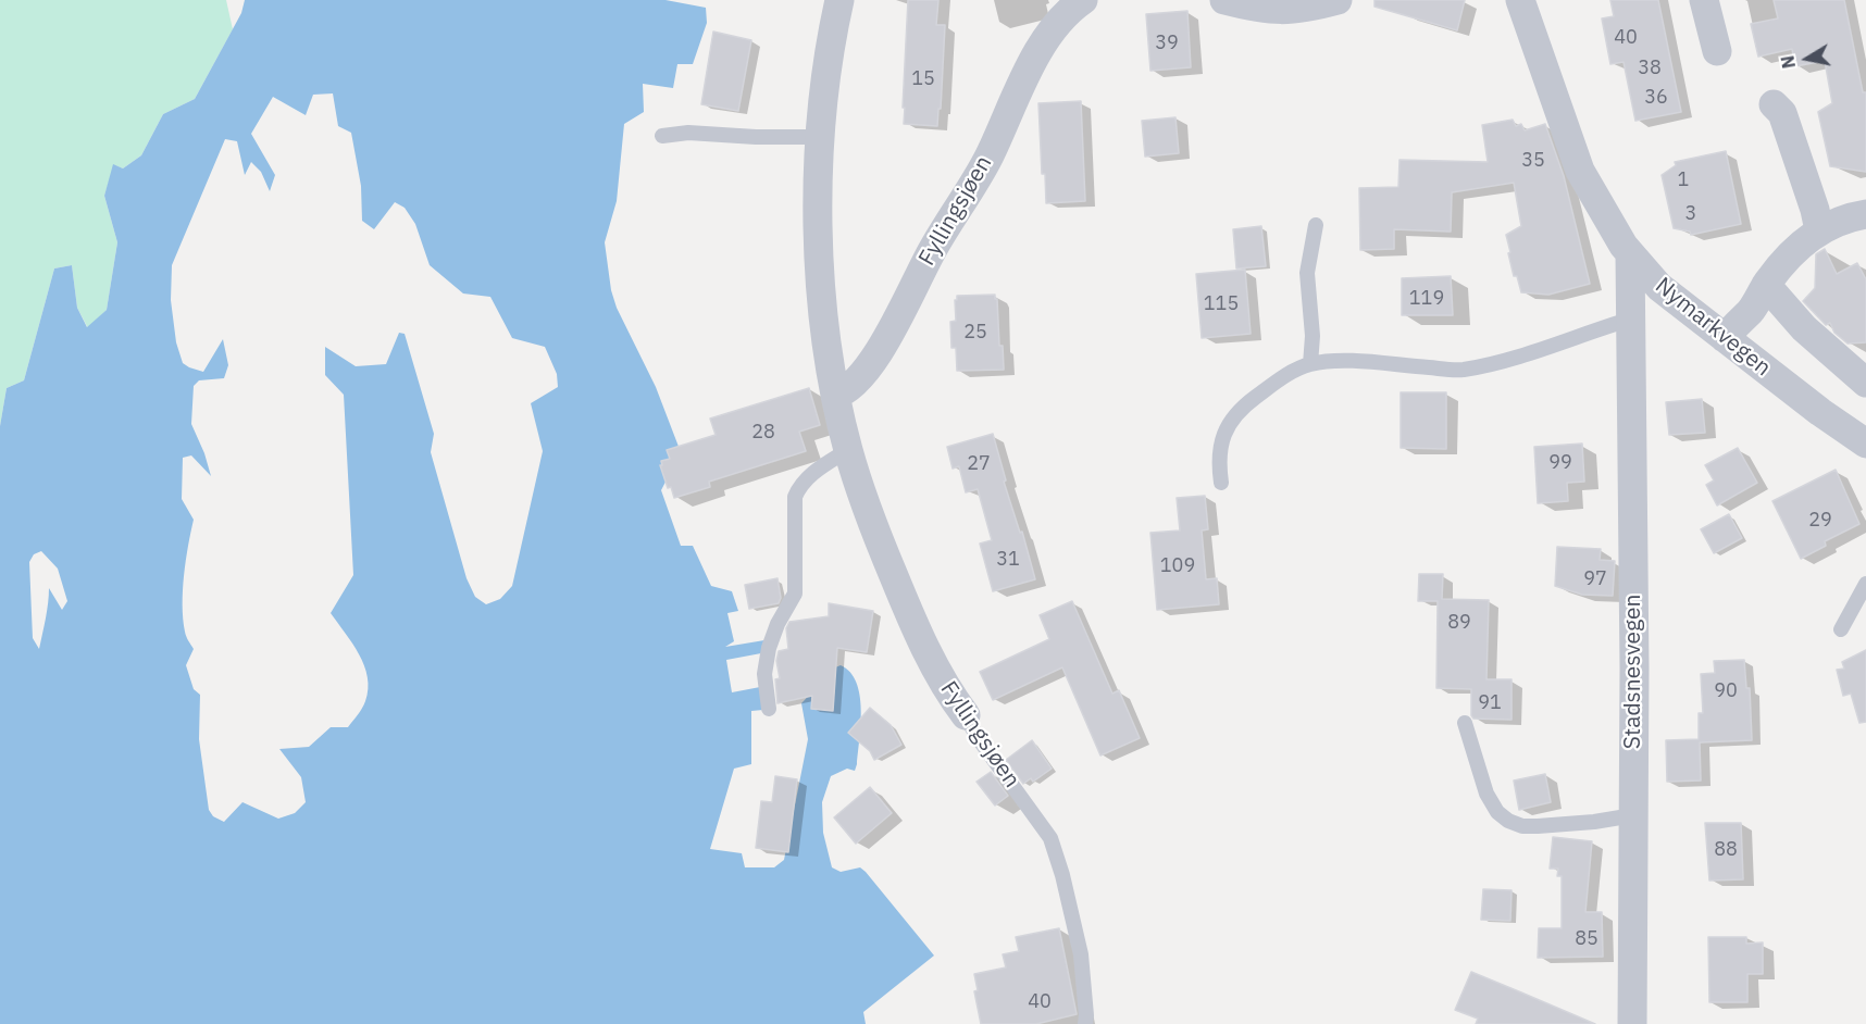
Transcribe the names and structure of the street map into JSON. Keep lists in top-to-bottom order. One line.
{"streets":{"street":["Fyllingsjøen","Nymarkvegen","Stadsnesvegen"]},"crossings":[["Nymarkvegen","Stadsnesvegen"]],"house_numbers":["40","39","38","15","36","35","1","3","119","115","25","28","99","27","29","31","109","97","89","90","91","88","85","40"],"north":"left"}
